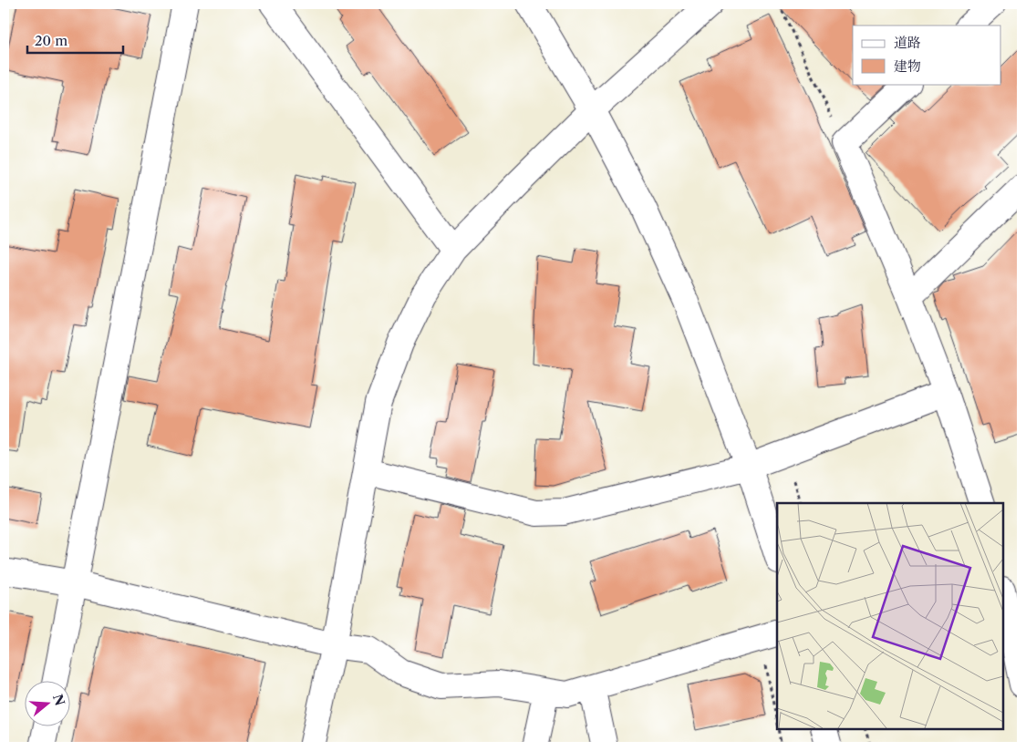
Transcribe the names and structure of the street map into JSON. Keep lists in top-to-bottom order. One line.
{"legend":["道路","建物"],"scale_bar":"20 m","north":"right"}
